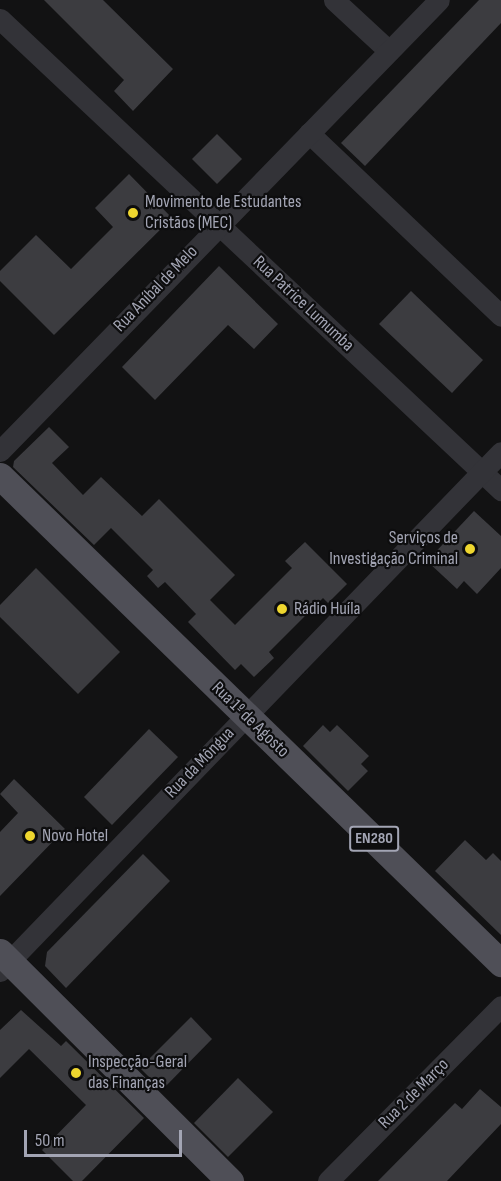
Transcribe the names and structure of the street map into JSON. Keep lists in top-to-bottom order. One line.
{"streets":{"main road":["Rua 1º de Agosto","EN280"],"street":["Rua Aníbal de Melo","Rua Patrice Lumumba","Rua da Môngua","Rua 2 de Março"]},"crossings":[["Rua Aníbal de Melo","Rua Patrice Lumumba"],["Rua Patrice Lumumba","Rua da Môngua"],["Rua 1º de Agosto","Rua da Môngua"]],"places":["Movimento de Estudantes Cristãos (MEC)","Serviços de Investigação Criminal","Rádio Huíla","Novo Hotel","Inspecção-Geral das Finanças"],"scale_bar":"50 m"}
